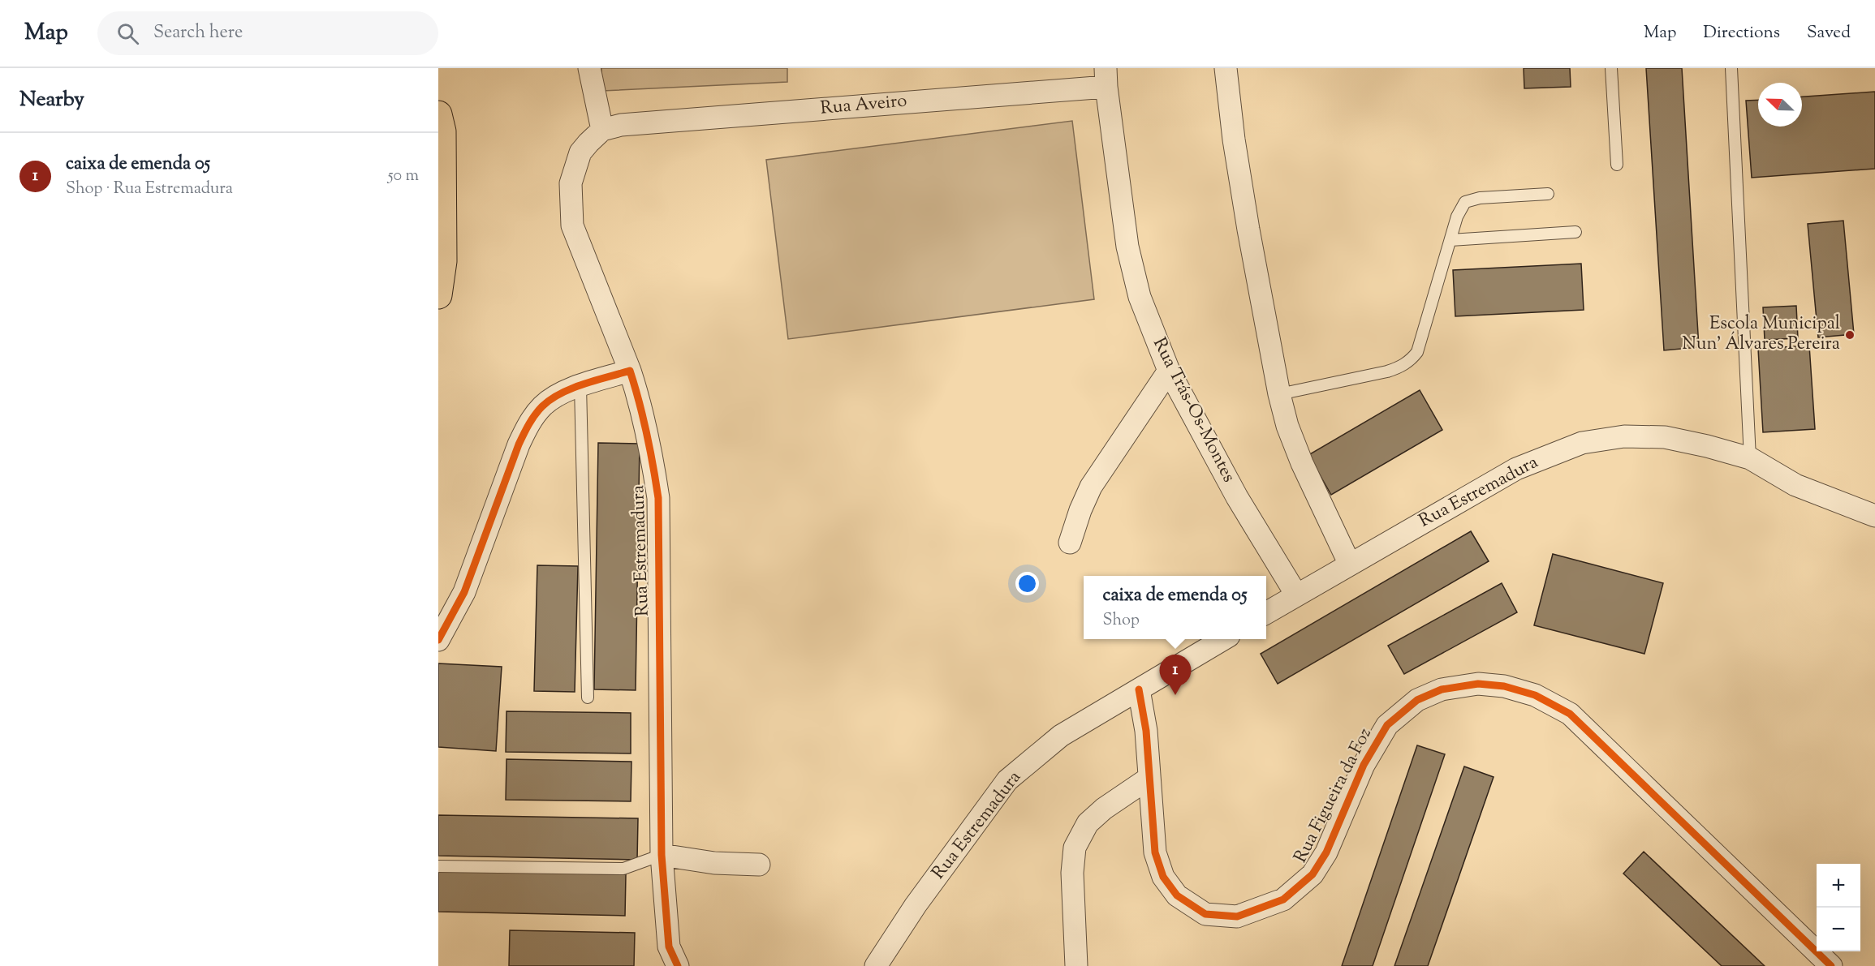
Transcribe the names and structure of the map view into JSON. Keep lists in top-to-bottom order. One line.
{"streets":{"street":["Rua Aveiro","Rua Trás-Os-Montes","Rua Estremadura","Rua Figueira da Foz"]},"crossings":[["Rua Aveiro","Rua Trás-Os-Montes"],["Rua Aveiro","Rua Estremadura"],["Rua Trás-Os-Montes","Rua Estremadura"],["Rua Estremadura","Rua Figueira da Foz"]],"places":["Escola Municipal Nun' Álvares Pereira"],"north":"top left","page":{"header":"Map","search":"Search here","nav":["Map","Directions","Saved"],"heading":"Nearby","list":[{"mark":"1","name":"caixa de emenda 05","note":"Shop · Rua Estremadura","value":"50 m"}],"popup":["caixa de emenda 05","Shop"],"pins":"1","map_buttons":["+","−"]}}
